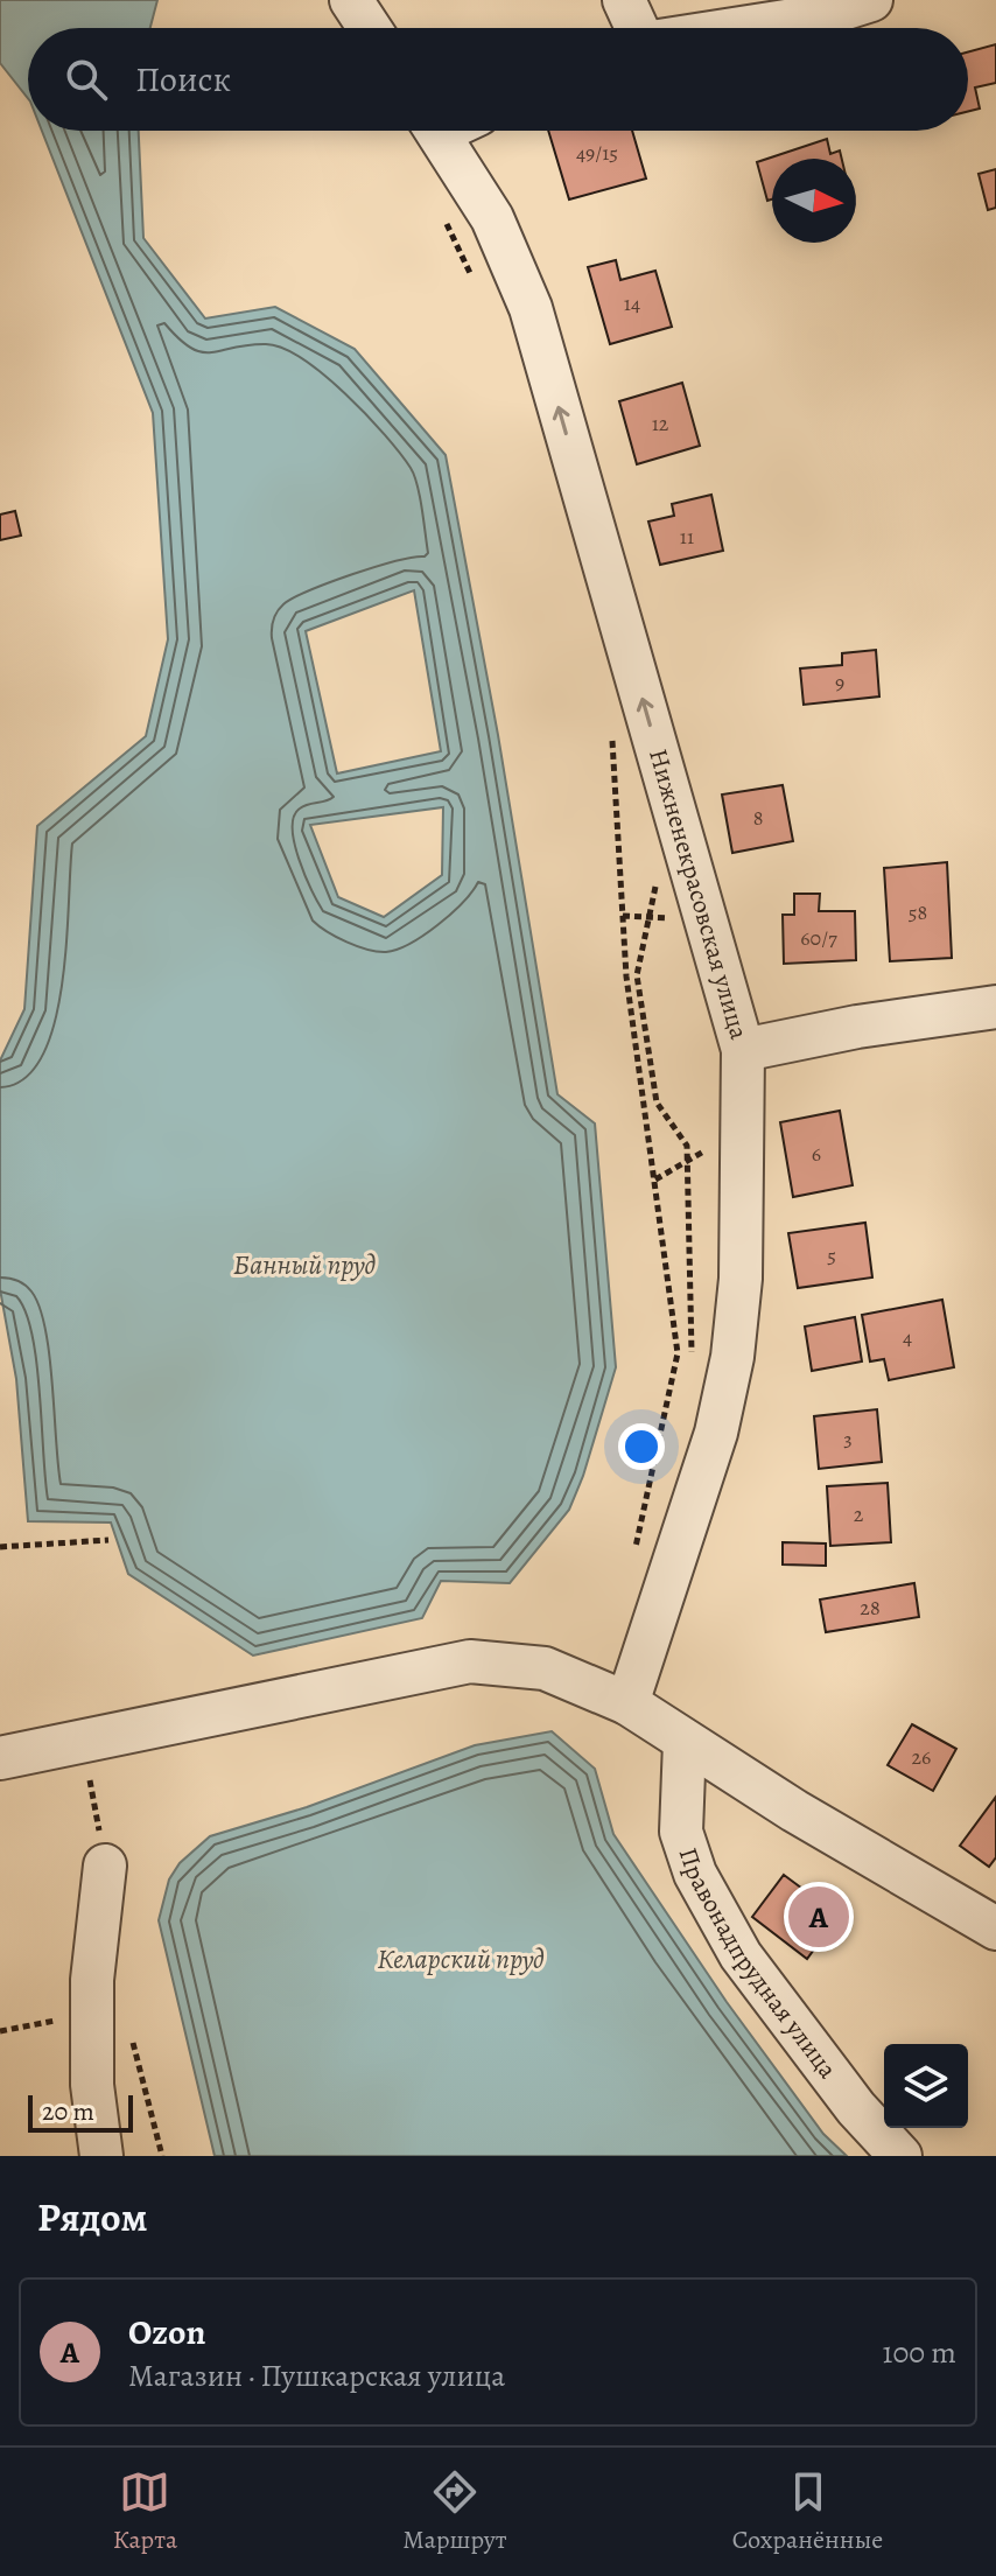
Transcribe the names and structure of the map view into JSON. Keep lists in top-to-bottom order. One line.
{"streets":{"street":["Нижненекрасовская улица","Правонадпрудная улица"]},"one_way":["Нижненекрасовская улица"],"water":["Банный пруд","Келарский пруд"],"house_numbers":["49/15","14","12","11","9","8","58","60/7","6","5","4","3","2","28","26"],"scale_bar":"20 m","north":"right","page":{"search":"Поиск","pins":"A","scale":"20 m","heading":"Рядом","list":[{"mark":"A","name":"Ozon","note":"Магазин · Пушкарская улица","value":"100 m"}],"nav":["Карта","Маршрут","Сохранённые"]}}
